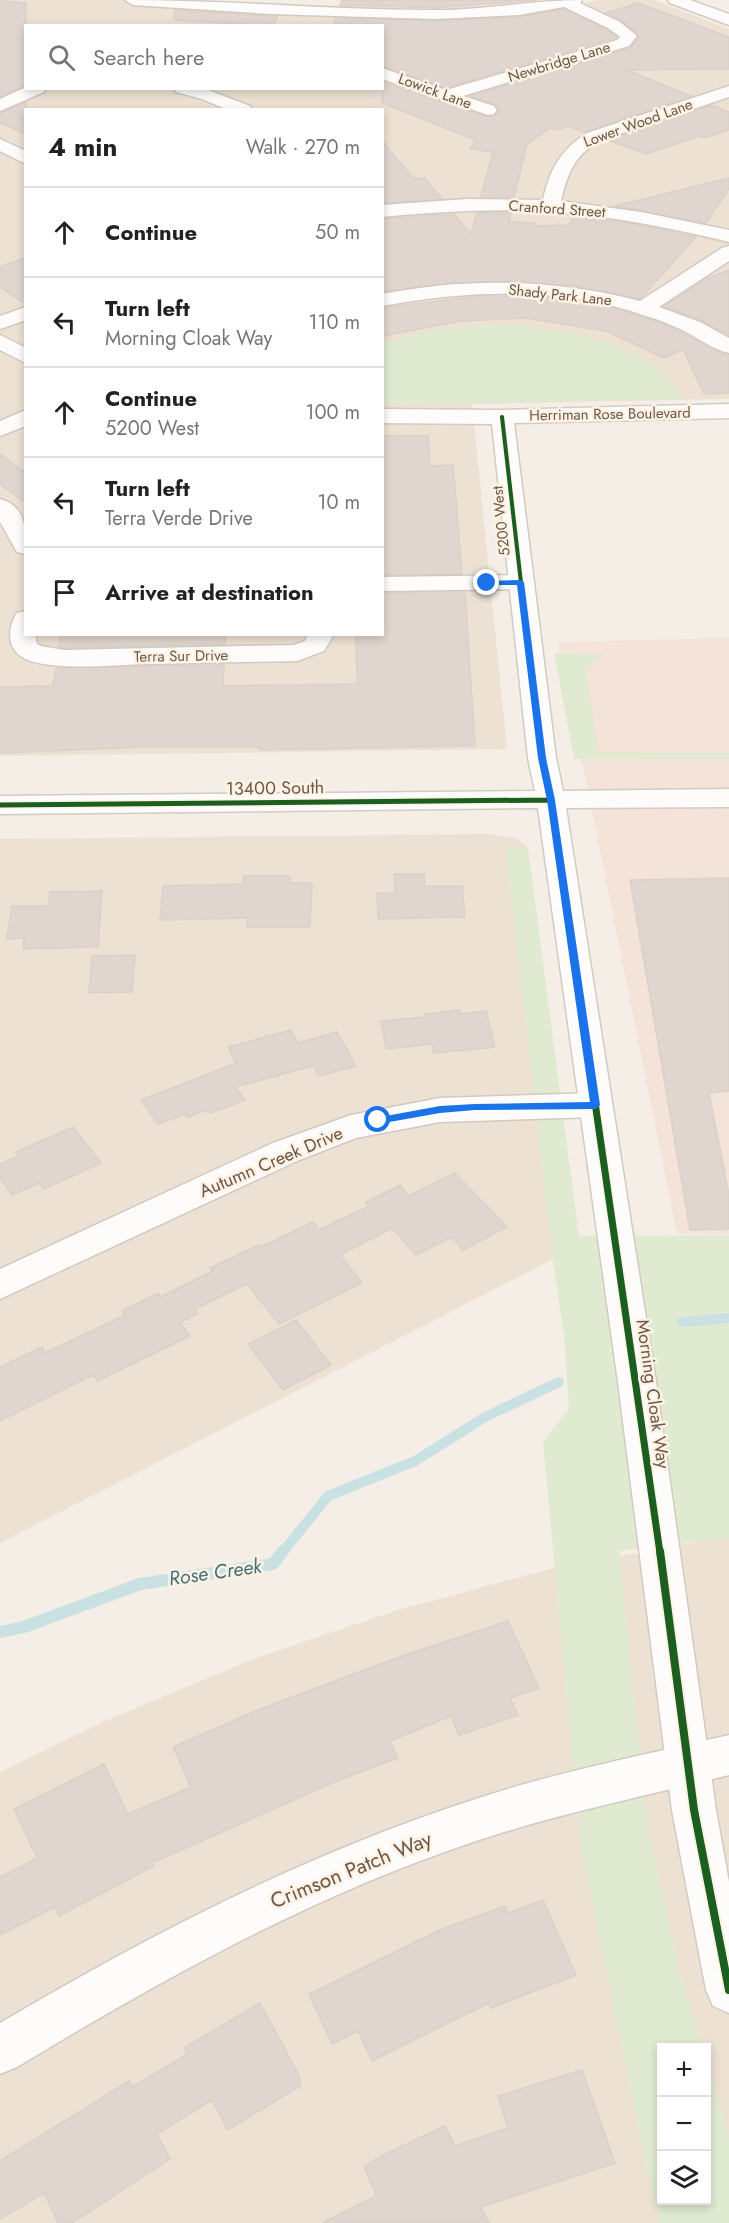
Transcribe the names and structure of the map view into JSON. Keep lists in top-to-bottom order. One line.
{"streets":{"street":["Newbridge Lane","Lowick Lane","Lower Wood Lane","Cranford Street","Shady Park Lane","Herriman Rose Boulevard","5200 West","Terra Sur Drive","13400 South","Autumn Creek Drive","Morning Cloak Way","Crimson Patch Way"]},"crossings":[["Newbridge Lane","Lowick Lane"],["Lower Wood Lane","Cranford Street"],["Herriman Rose Boulevard","5200 West"],["5200 West","13400 South"],["5200 West","Morning Cloak Way"],["13400 South","Morning Cloak Way"],["Autumn Creek Drive","Morning Cloak Way"],["Morning Cloak Way","Crimson Patch Way"]],"water":["Rose Creek"],"page":{"search":"Search here","heading":["4 min","Walk · 270 m"],"list":[["Continue","50 m"],["Turn left","Morning Cloak Way","110 m"],["Continue","5200 West","100 m"],["Turn left","Terra Verde Drive","10 m"],"Arrive at destination"],"map_buttons":["+","−"]}}
